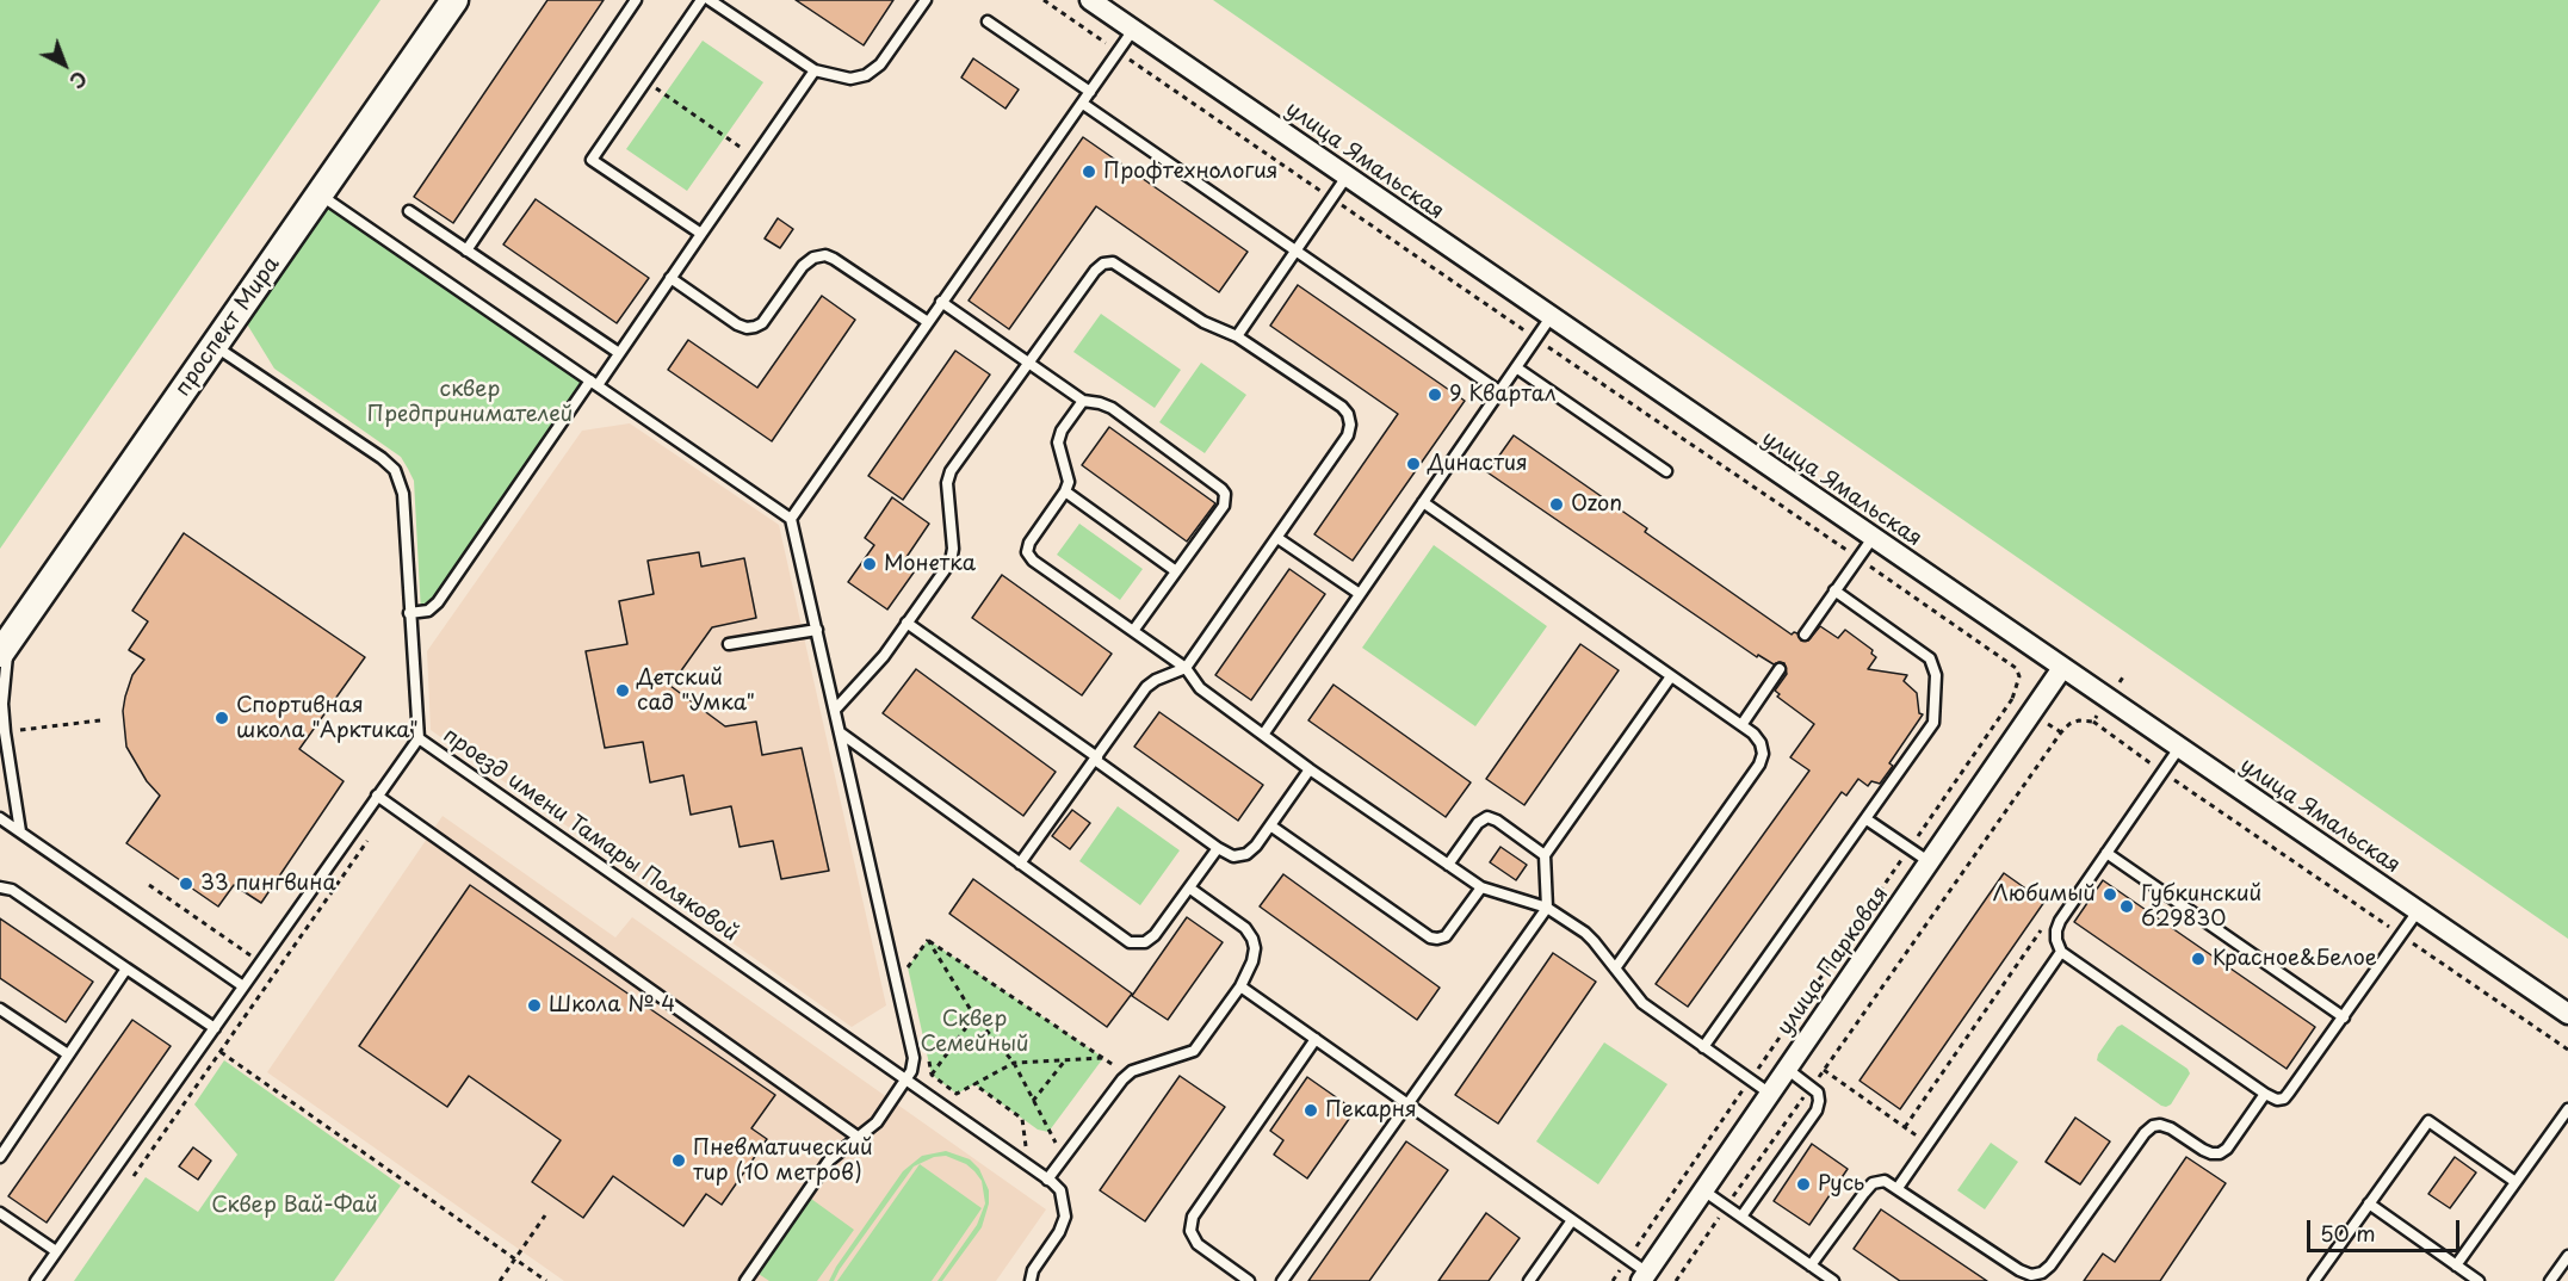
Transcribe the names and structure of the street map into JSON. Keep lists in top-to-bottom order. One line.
{"streets":{"main road":["проспект Мира"],"street":["улица Ямальская","улица Парковая"],"lane":["проезд имени Тамары Поляковой"]},"crossings":[["улица Ямальская","улица Парковая"]],"parks":["сквер Предпринимателей","Сквер Семейный","Сквер Вай-Фай"],"places":["Профтехнология","9 Квартал","Династия","Ozon","Монетка","Детский сад \"Умка\"","Спортивная школа \"Арктика\"","33 пингвина","Любимый","Губкинский 629830","Красное&Белое","Школа № 4","Пекарня","Пневматический тир (10 метров)","Русь"],"scale_bar":"50 m","north":"bottom right"}
